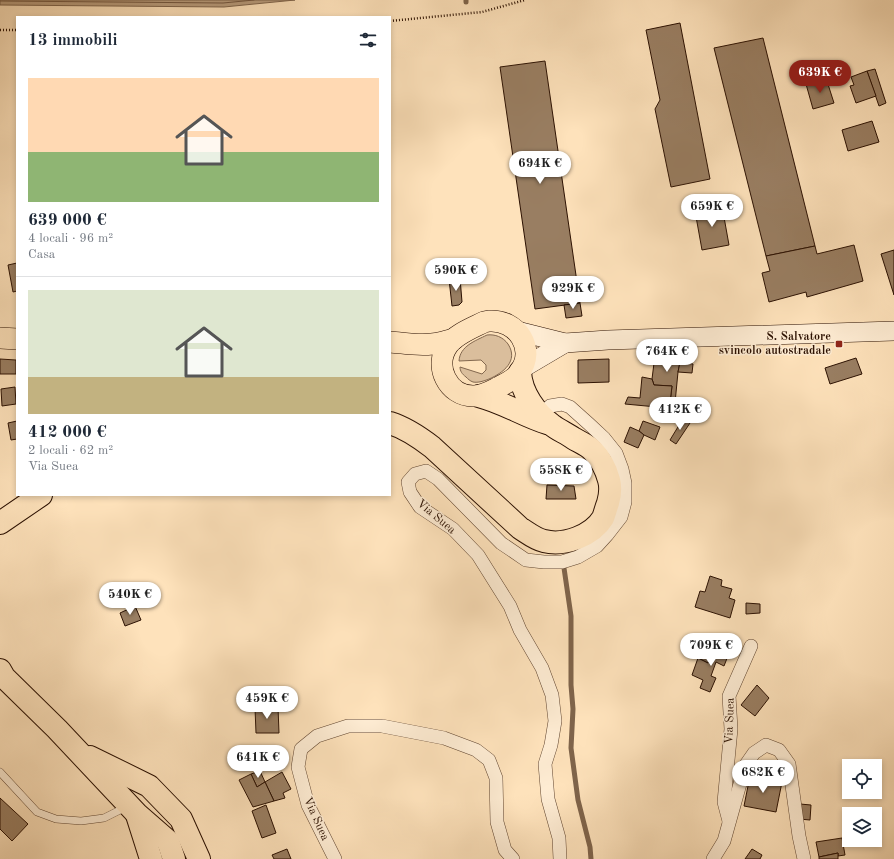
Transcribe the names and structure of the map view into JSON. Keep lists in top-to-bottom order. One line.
{"streets":{"street":["Via Suea"]},"places":{"transit":["S. Salvatore svincolo autostradale"]},"page":{"heading":"13 immobili","price":["639K €","694K €","659K €","590K €","929K €","764K €","412K €","558K €","540K €","709K €","459K €","641K €","682K €"],"list":[{"name":"639 000 €","note":"4 locali · 96 m² · Casa"},{"name":"412 000 €","note":"2 locali · 62 m² · Via Suea"}]}}
